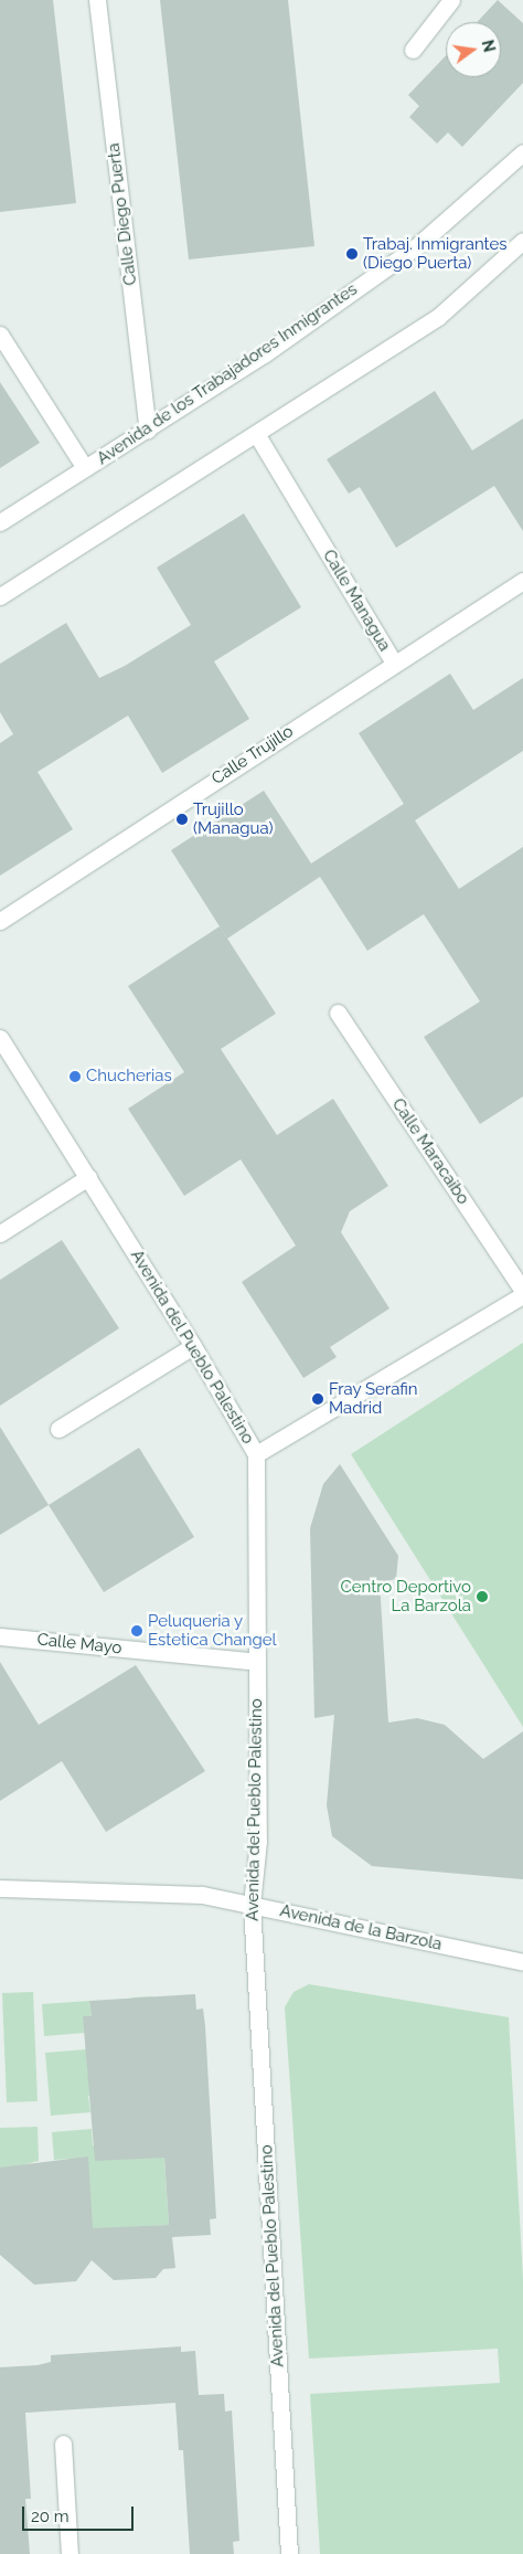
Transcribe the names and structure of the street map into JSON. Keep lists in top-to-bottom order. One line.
{"streets":{"street":["Calle Diego Puerta","Avenida de los Trabajadores Inmigrantes","Calle Managua","Calle Trujillo","Calle Maracaibo","Avenida del Pueblo Palestino","Calle Mayo","Avenida de la Barzola"]},"crossings":[["Calle Diego Puerta","Avenida de los Trabajadores Inmigrantes"],["Calle Managua","Calle Trujillo"],["Avenida del Pueblo Palestino","Calle Mayo"],["Avenida del Pueblo Palestino","Avenida de la Barzola"]],"places":["Trabaj. Inmigrantes (Diego Puerta)","Trujillo (Managua)","Chucherias","Fray Serafin Madrid","Centro Deportivo La Barzola","Peluqueria y Estetica Changel"],"scale_bar":"20 m","north":"right"}
